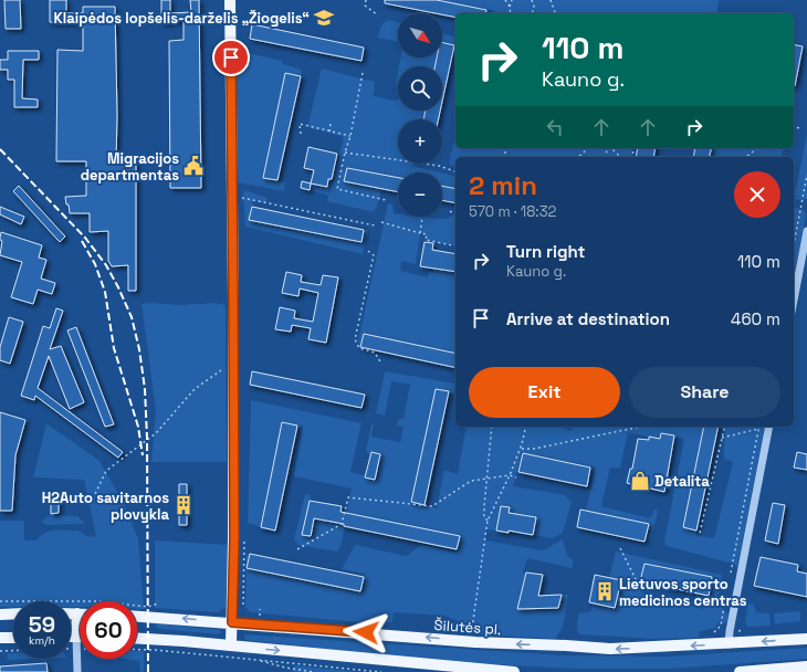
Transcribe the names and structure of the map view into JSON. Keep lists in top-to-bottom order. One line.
{"streets":{"main road":["Šilutės pl."]},"places":{"school or university":["Klaipėdos lopšelis-darželis „Žiogelis“"],"public building":["Migracijos departmentas"],"shop":["Detalita"],"building":["H2Auto savitarnos plovykla","Lietuvos sporto medicinos centras"]},"north":"bottom right","page":{"map_buttons":["+","−"],"turn":["110 m","Kauno g."],"heading":["2 min","570 m · 18:32"],"list":[{"name":"Turn right","note":"Kauno g.","value":"110 m"},{"name":"Arrive at destination","value":"460 m"}],"buttons":["Exit","Share"],"speed":"59 km/h","limit":"60"}}
